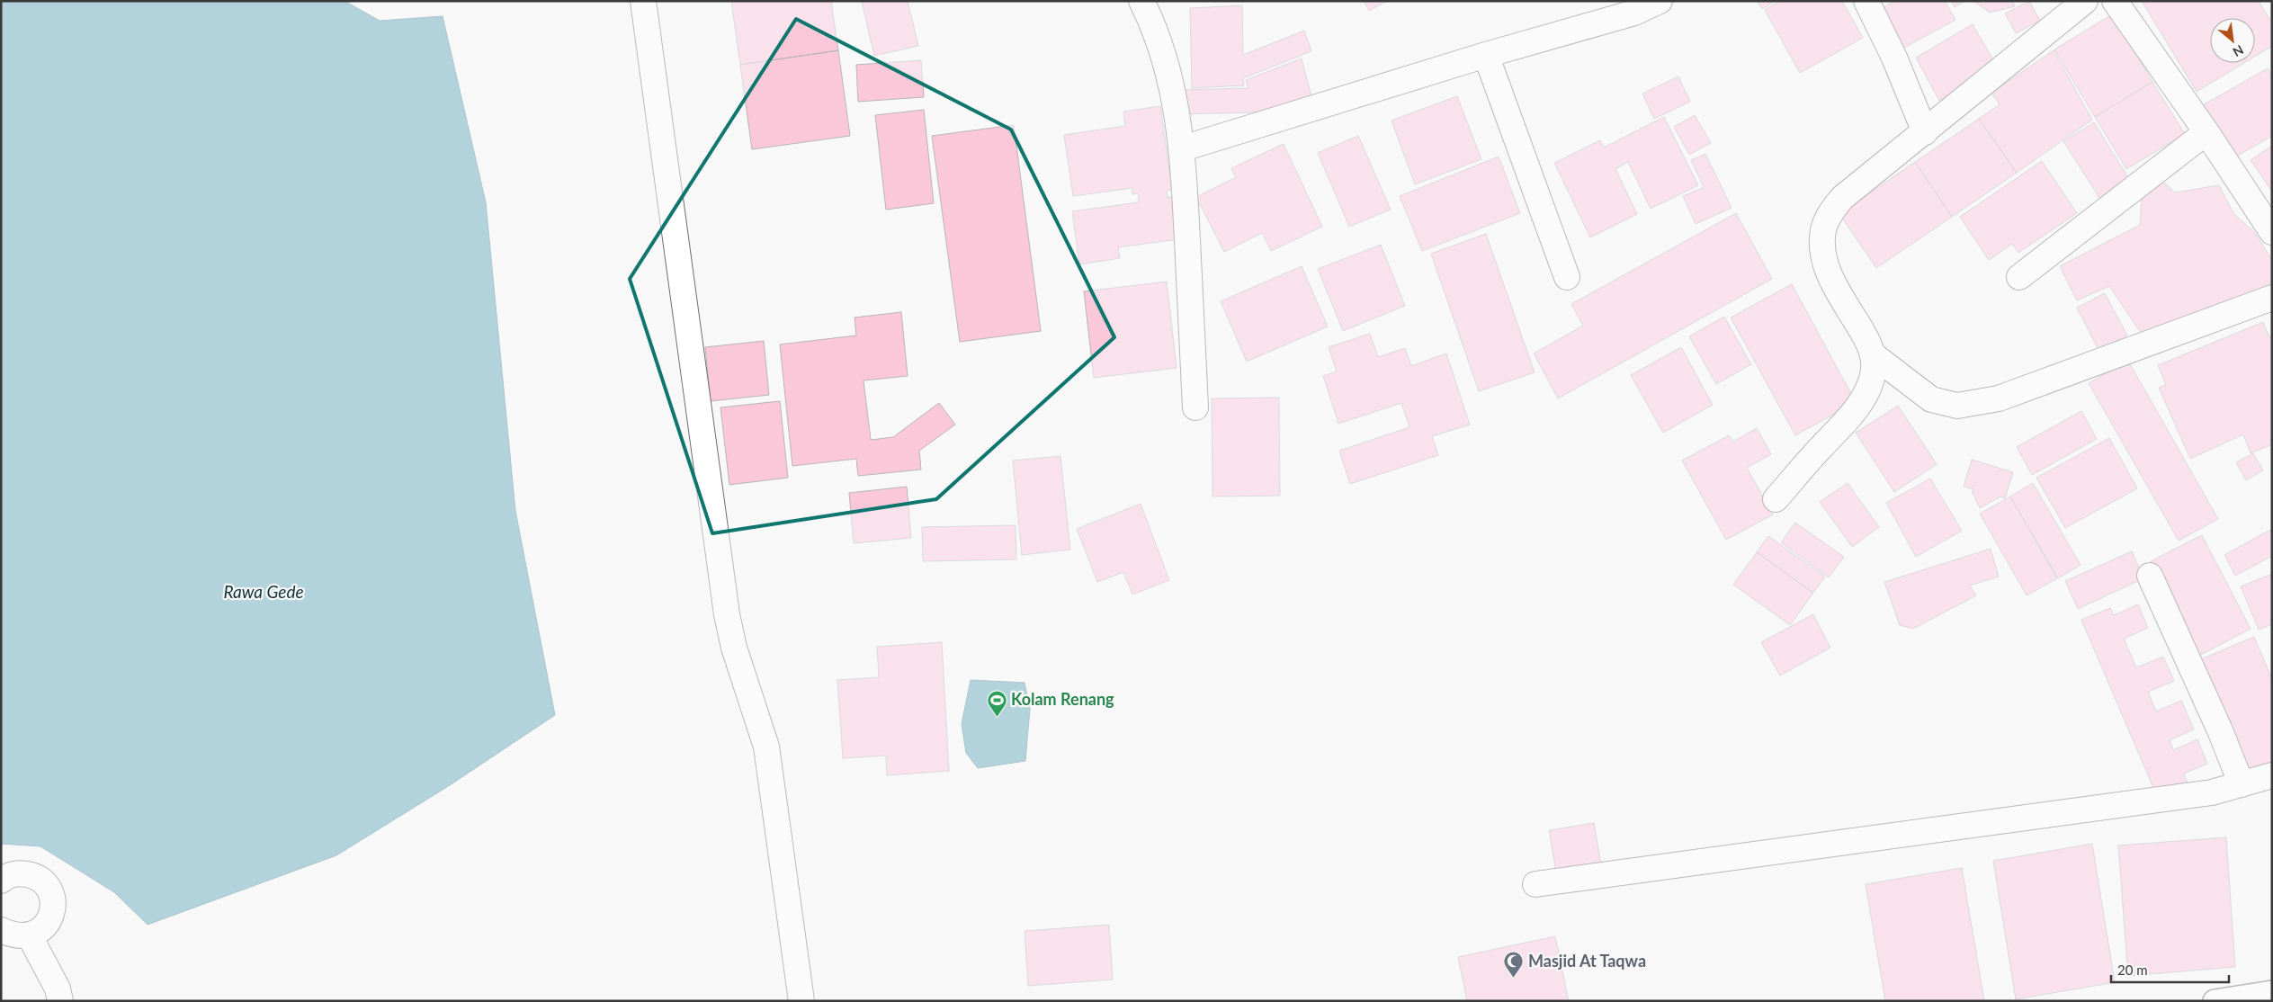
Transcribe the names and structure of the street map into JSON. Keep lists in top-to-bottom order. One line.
{"water":["Rawa Gede"],"places":{"sports":["Kolam Renang"],"mosque":["Masjid At Taqwa"]},"scale_bar":"20 m","north":"bottom right"}
